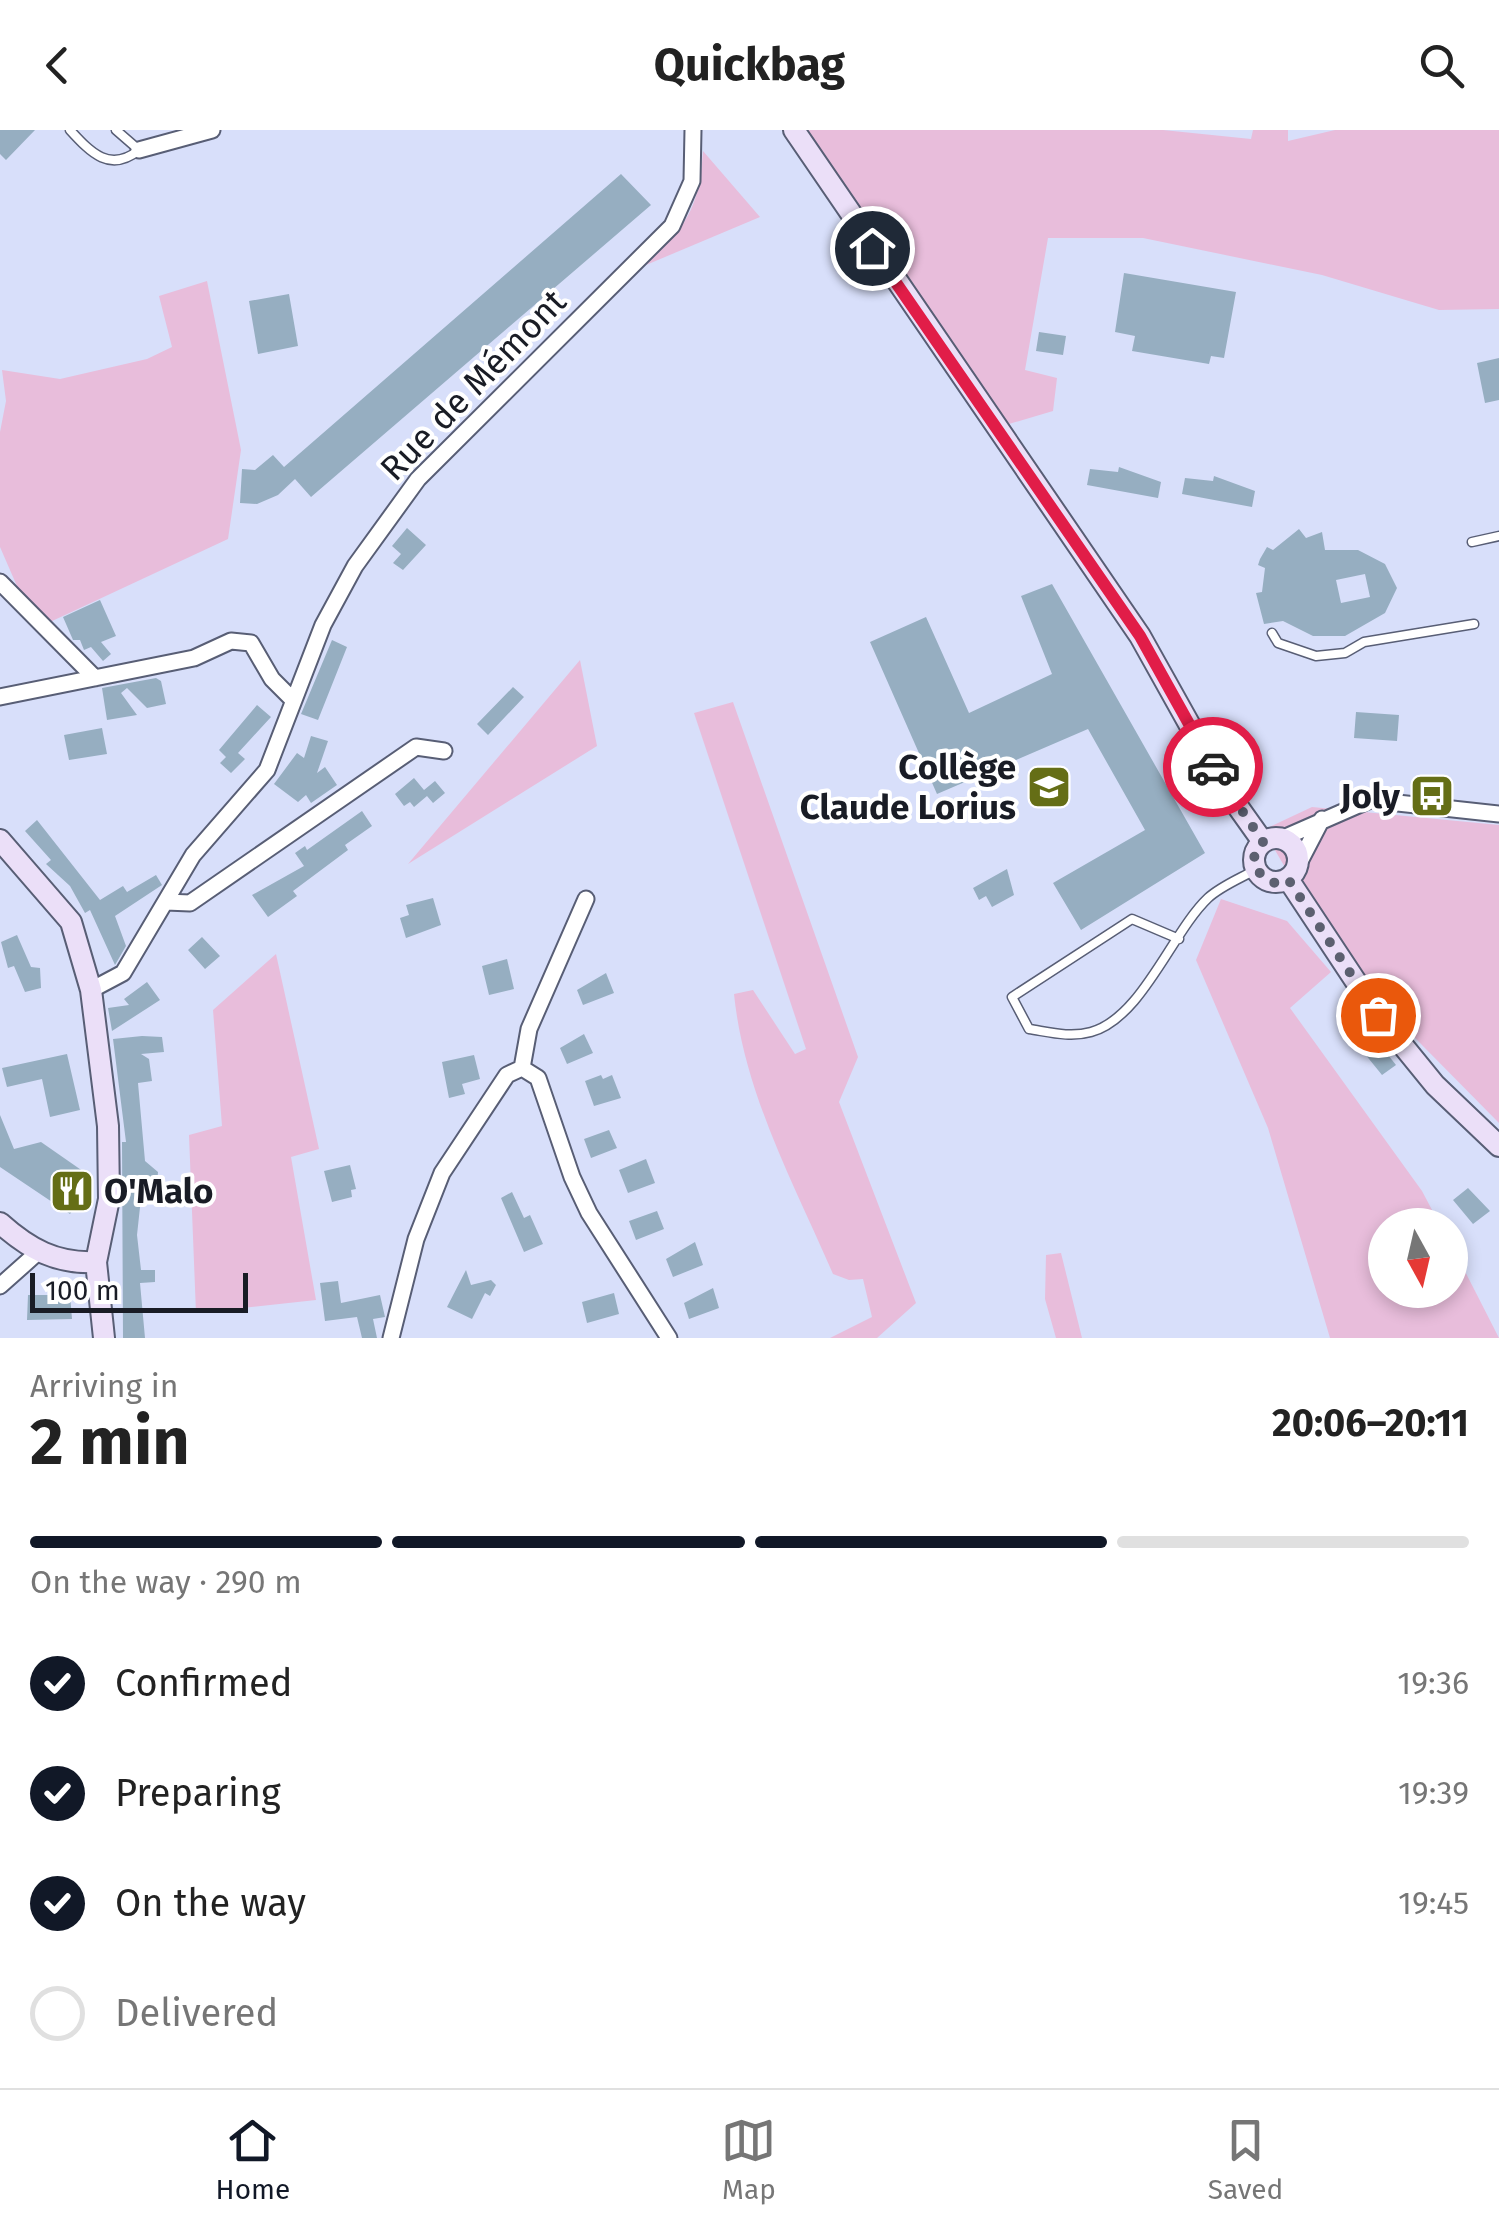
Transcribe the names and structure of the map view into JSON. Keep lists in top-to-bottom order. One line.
{"streets":{"street":["Rue de Mémont"]},"places":{"school or university":["Collège Claude Lorius"],"bus stop":["Joly"],"restaurant":["O'Malo"]},"scale_bar":"100 m","north":"bottom","page":{"header":"Quickbag","scale":"100 m","heading":["2 min","Arriving in","20:06–20:11"],"bar":"On the way · 290 m","list":[["Confirmed","19:36"],["Preparing","19:39"],["On the way","19:45"],"Delivered"],"tabs":["Home","Map","Saved"]}}
